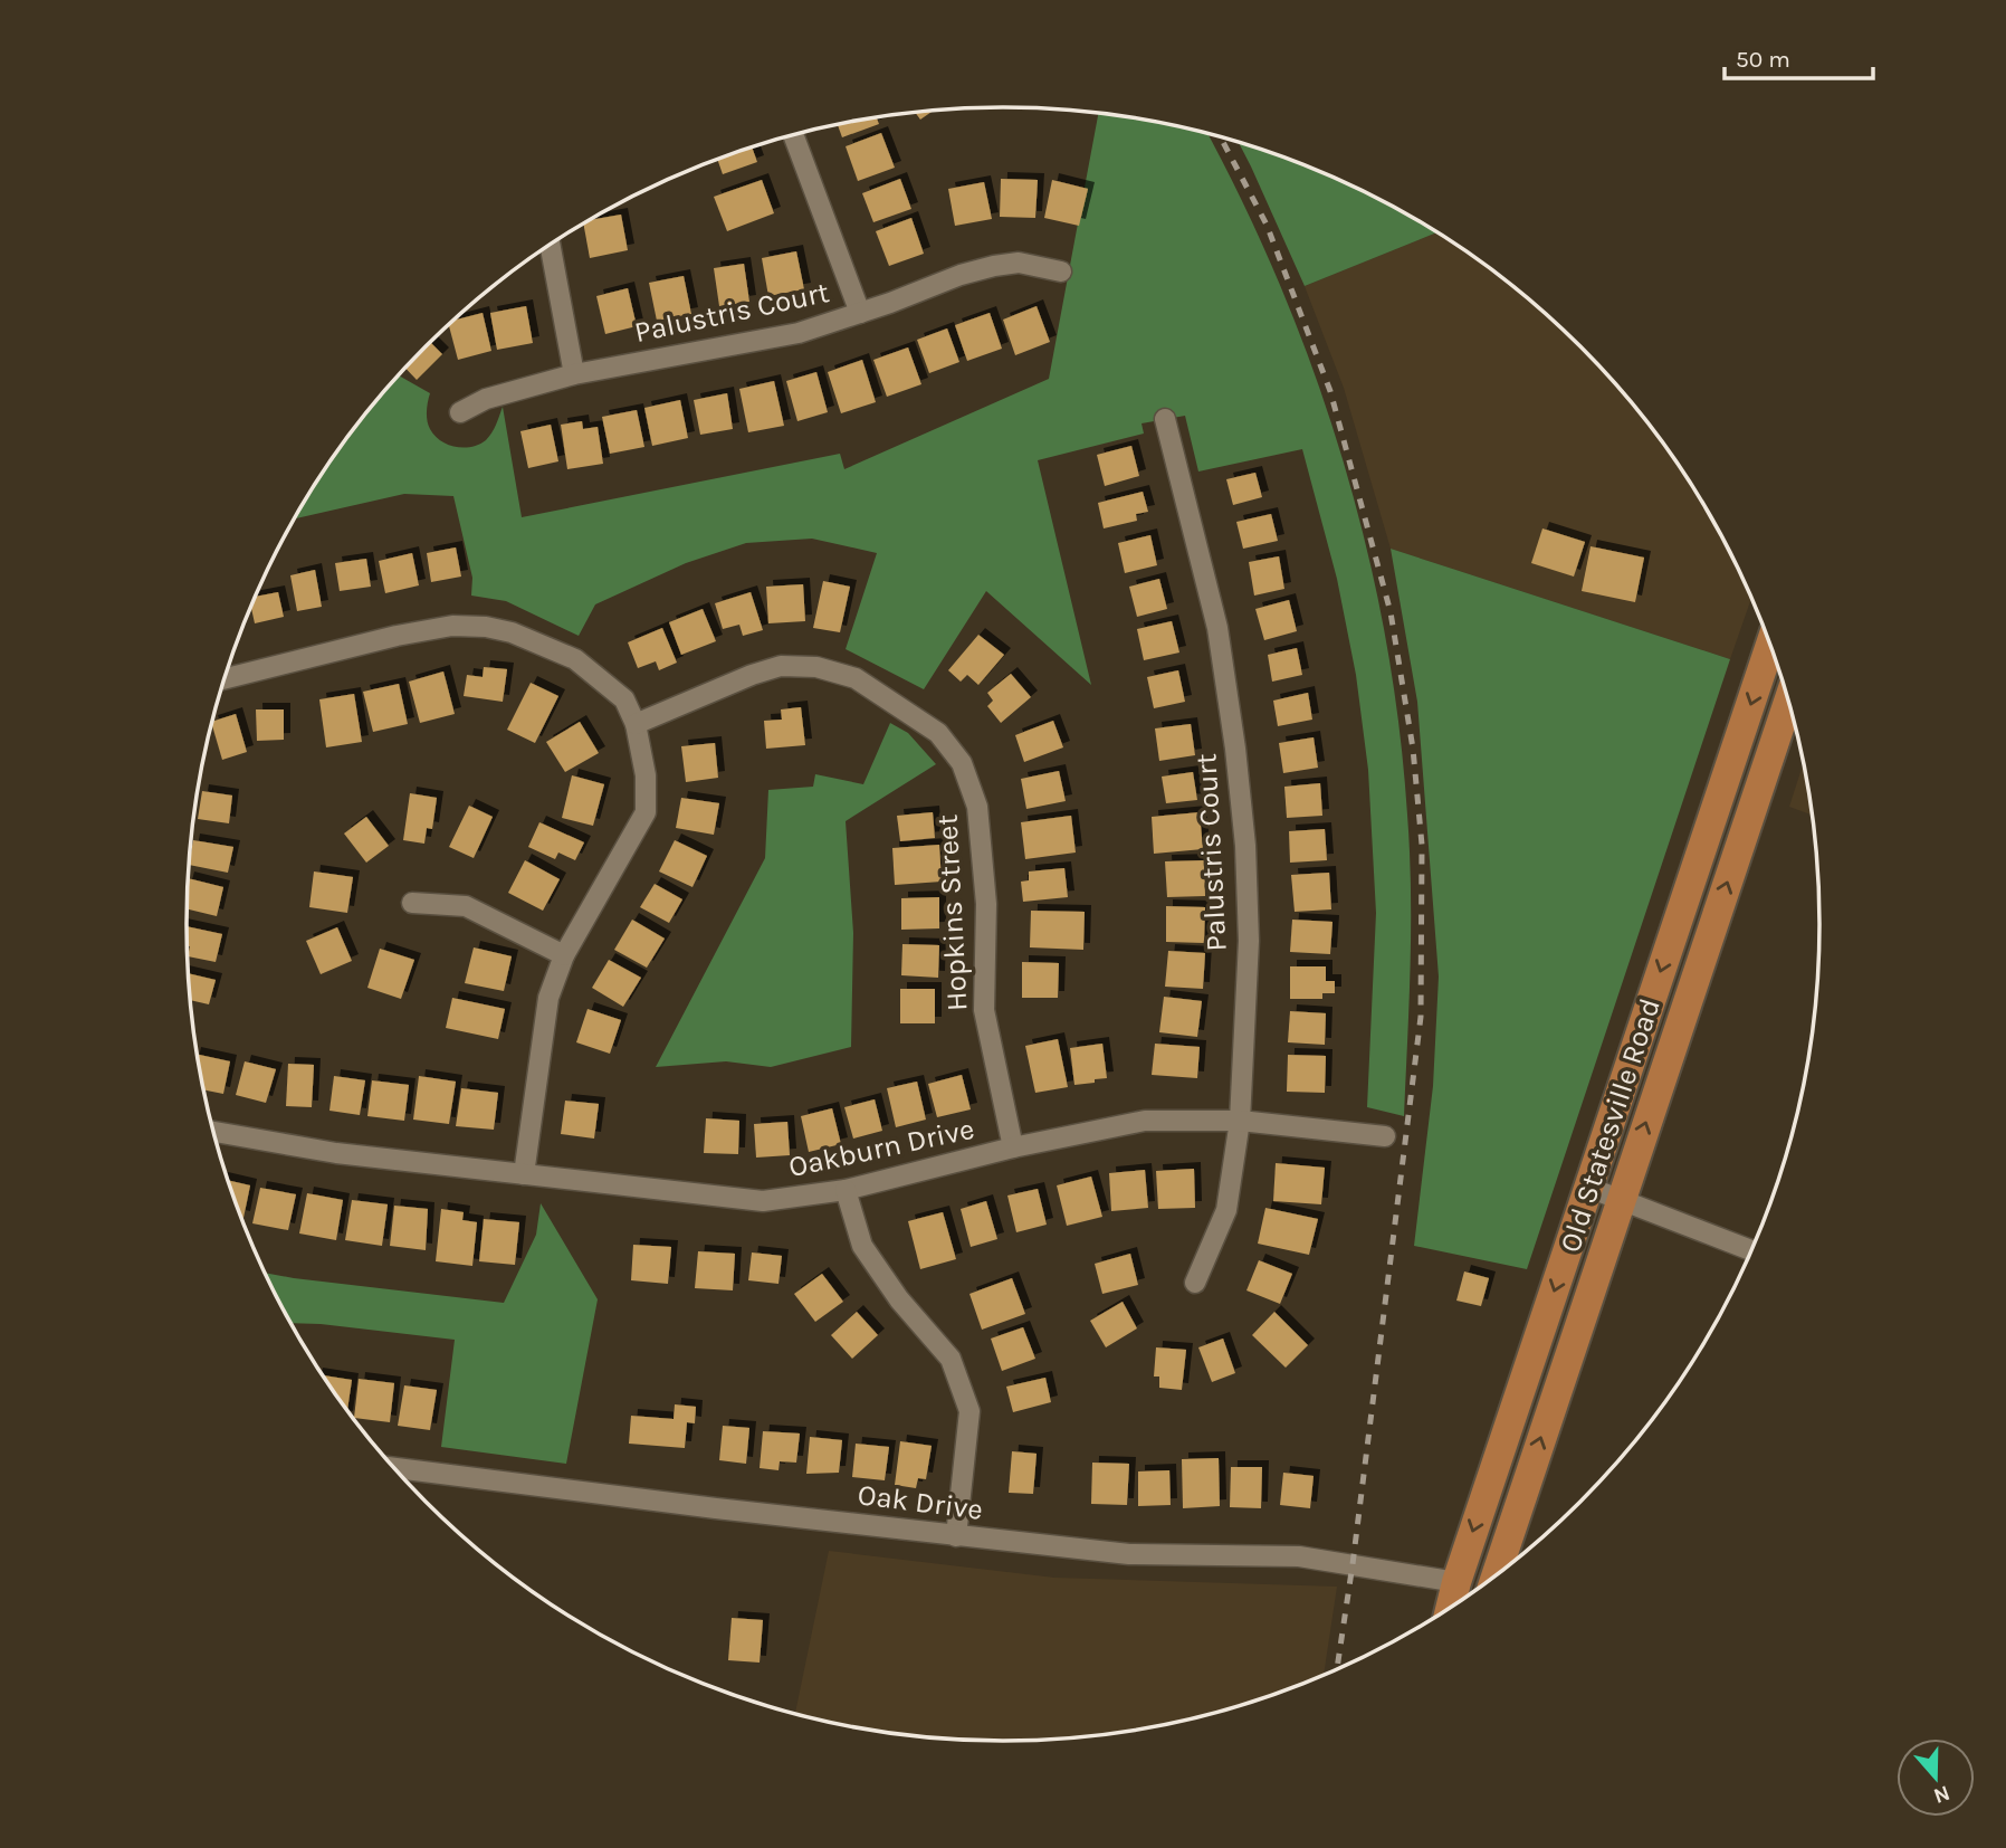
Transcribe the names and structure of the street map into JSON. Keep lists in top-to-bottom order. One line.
{"streets":{"main road":["Old Statesville Road"],"street":["Palustris Court","Hopkins Street","Oakburn Drive","Oak Drive"]},"crossings":[["Palustris Court","Oakburn Drive"],["Hopkins Street","Oakburn Drive"],["Old Statesville Road","Oak Drive"]],"scale_bar":"50 m","north":"bottom"}
